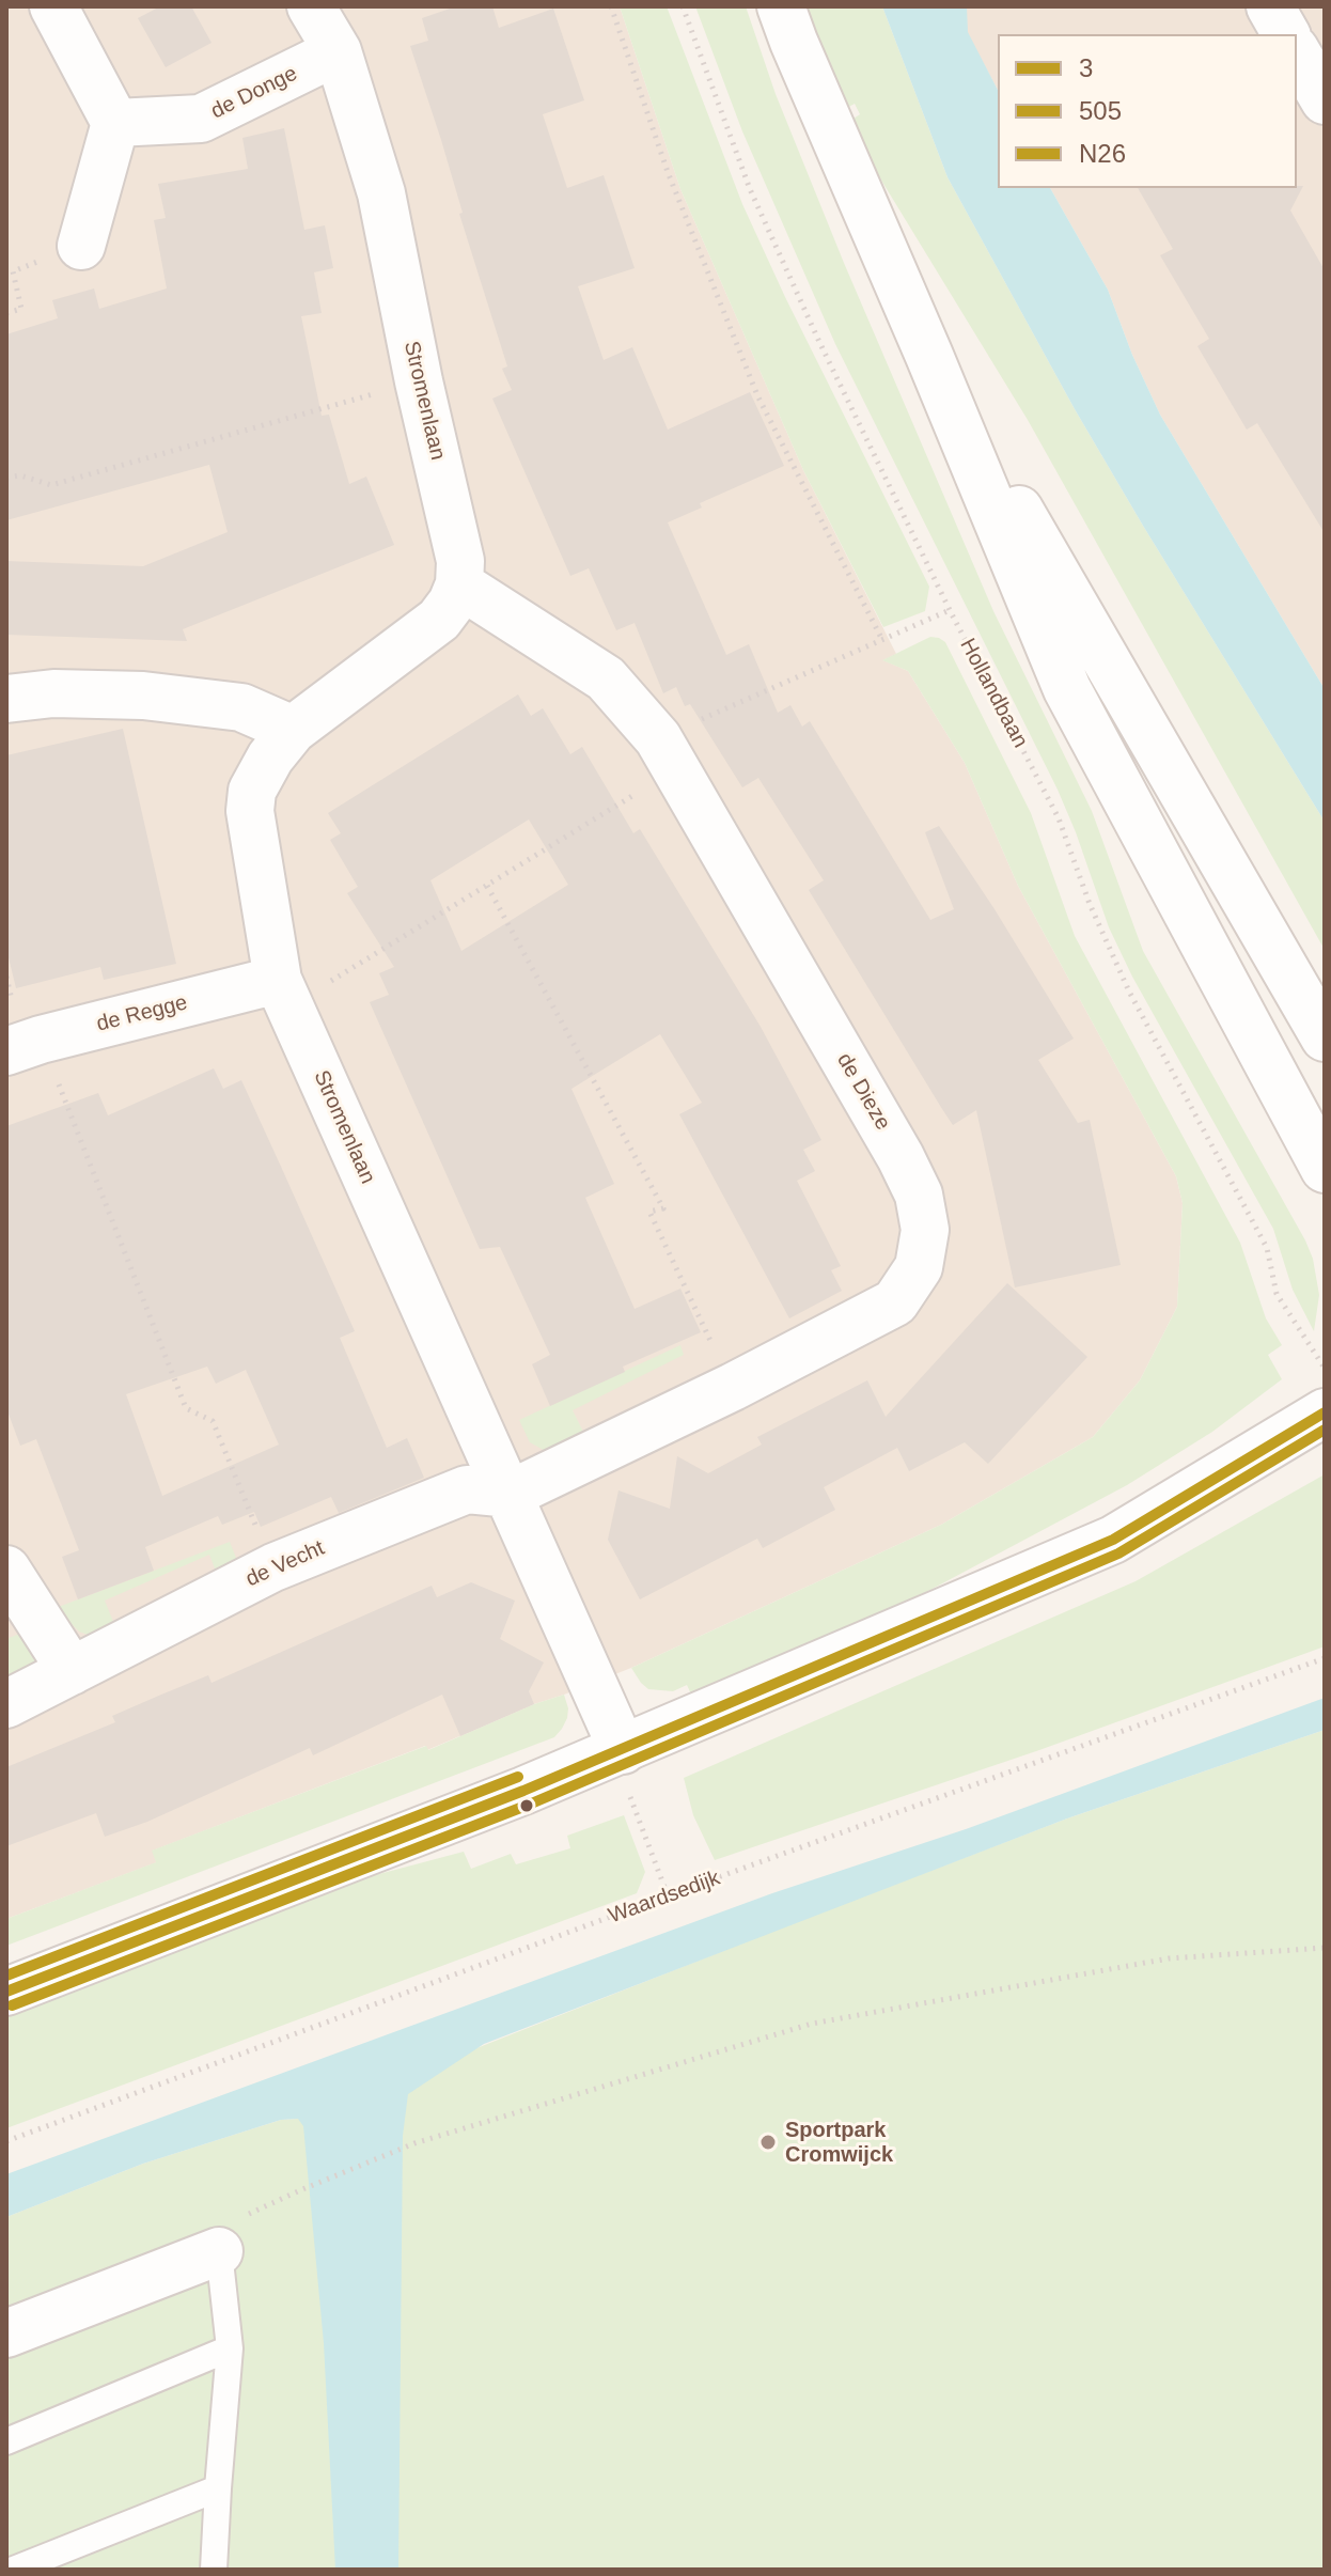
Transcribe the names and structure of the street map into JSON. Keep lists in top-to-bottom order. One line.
{"streets":{"street":["de Donge","Stromenlaan","de Regge","de Dieze","de Vecht"],"path":["Hollandbaan","Waardsedijk"]},"crossings":[["de Donge","Stromenlaan"],["Stromenlaan","de Regge"],["Stromenlaan","de Dieze"],["Stromenlaan","de Vecht"],["de Dieze","de Vecht"]],"places":["Sportpark Cromwijck"],"lines":["transit line 3","transit line 505","transit line N26"],"legend":["3","505","N26"]}
